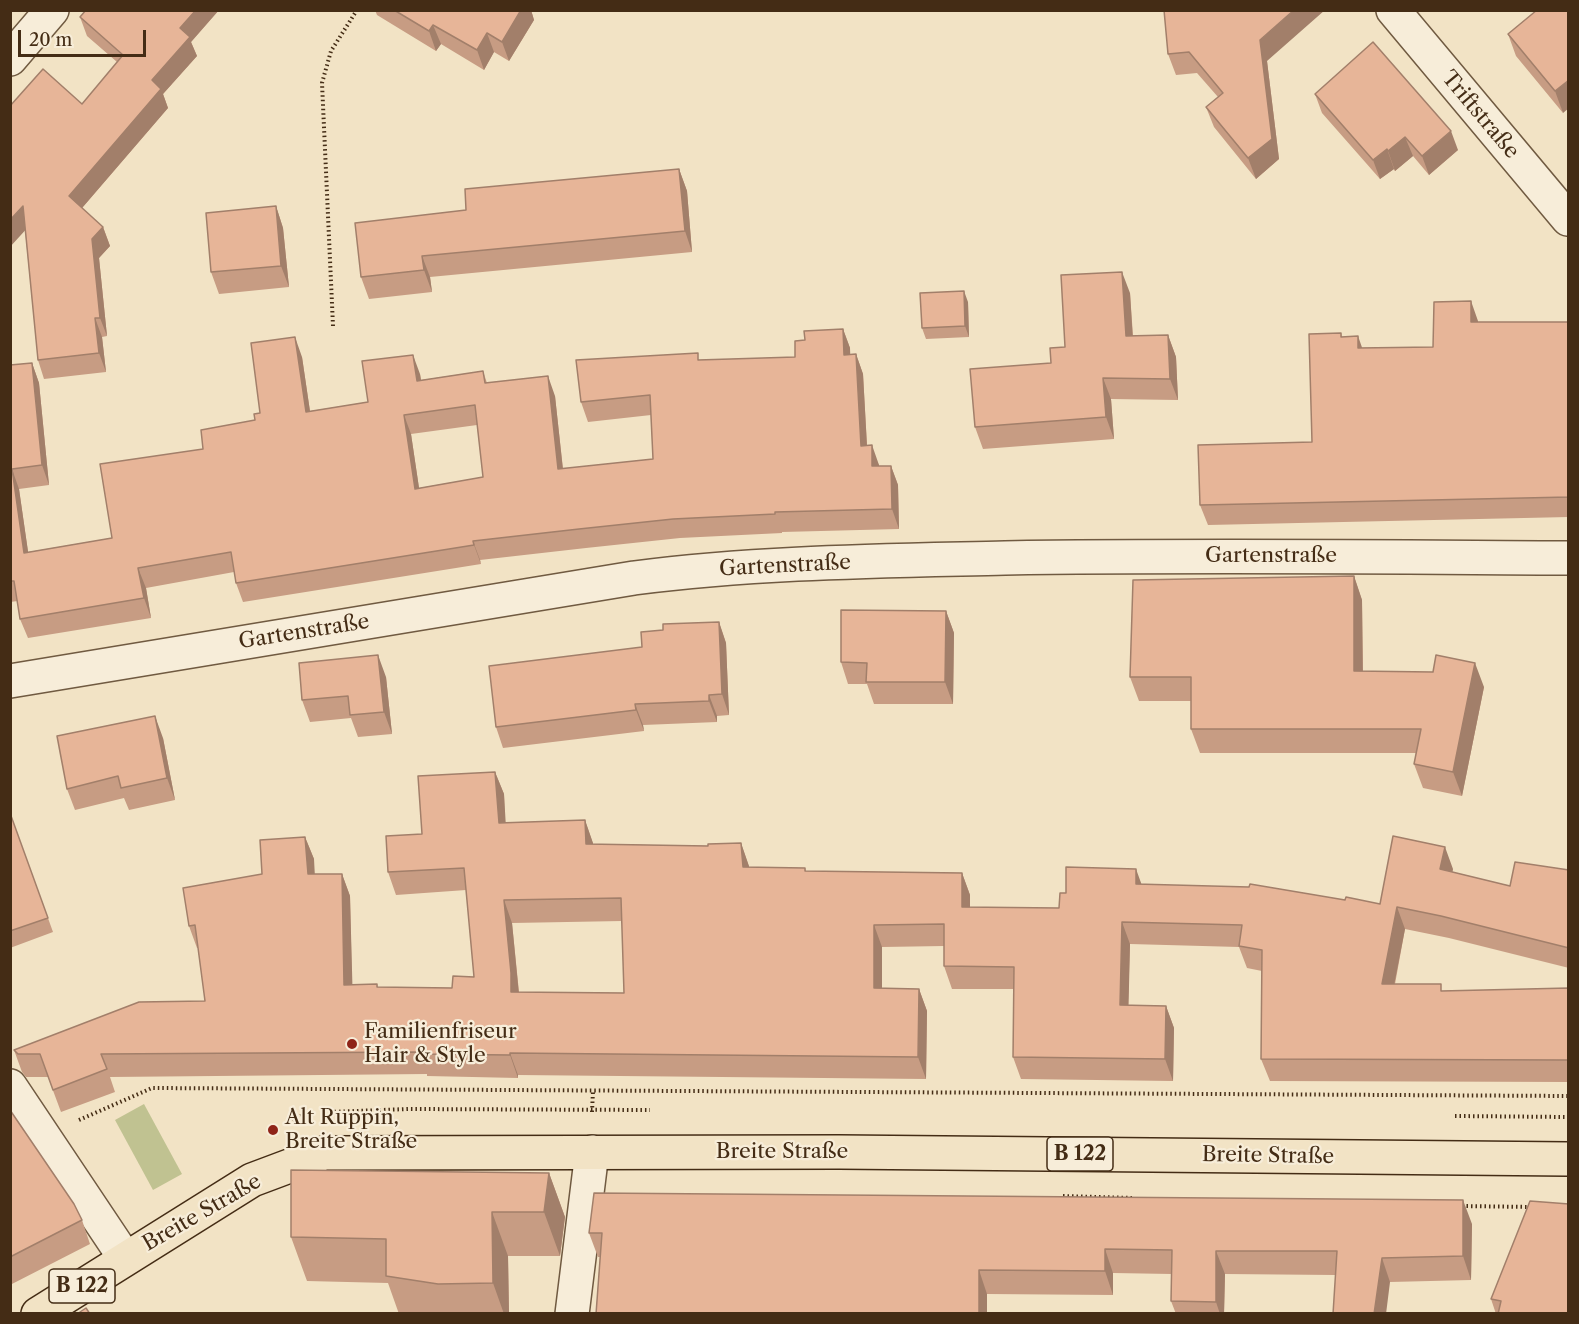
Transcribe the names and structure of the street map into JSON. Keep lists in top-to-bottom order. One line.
{"streets":{"main road":["Breite Straße","B 122"],"street":["Triftstraße","Gartenstraße"]},"places":["Familienfriseur Hair & Style","Alt Ruppin, Breite Straße"],"scale_bar":"20 m"}
